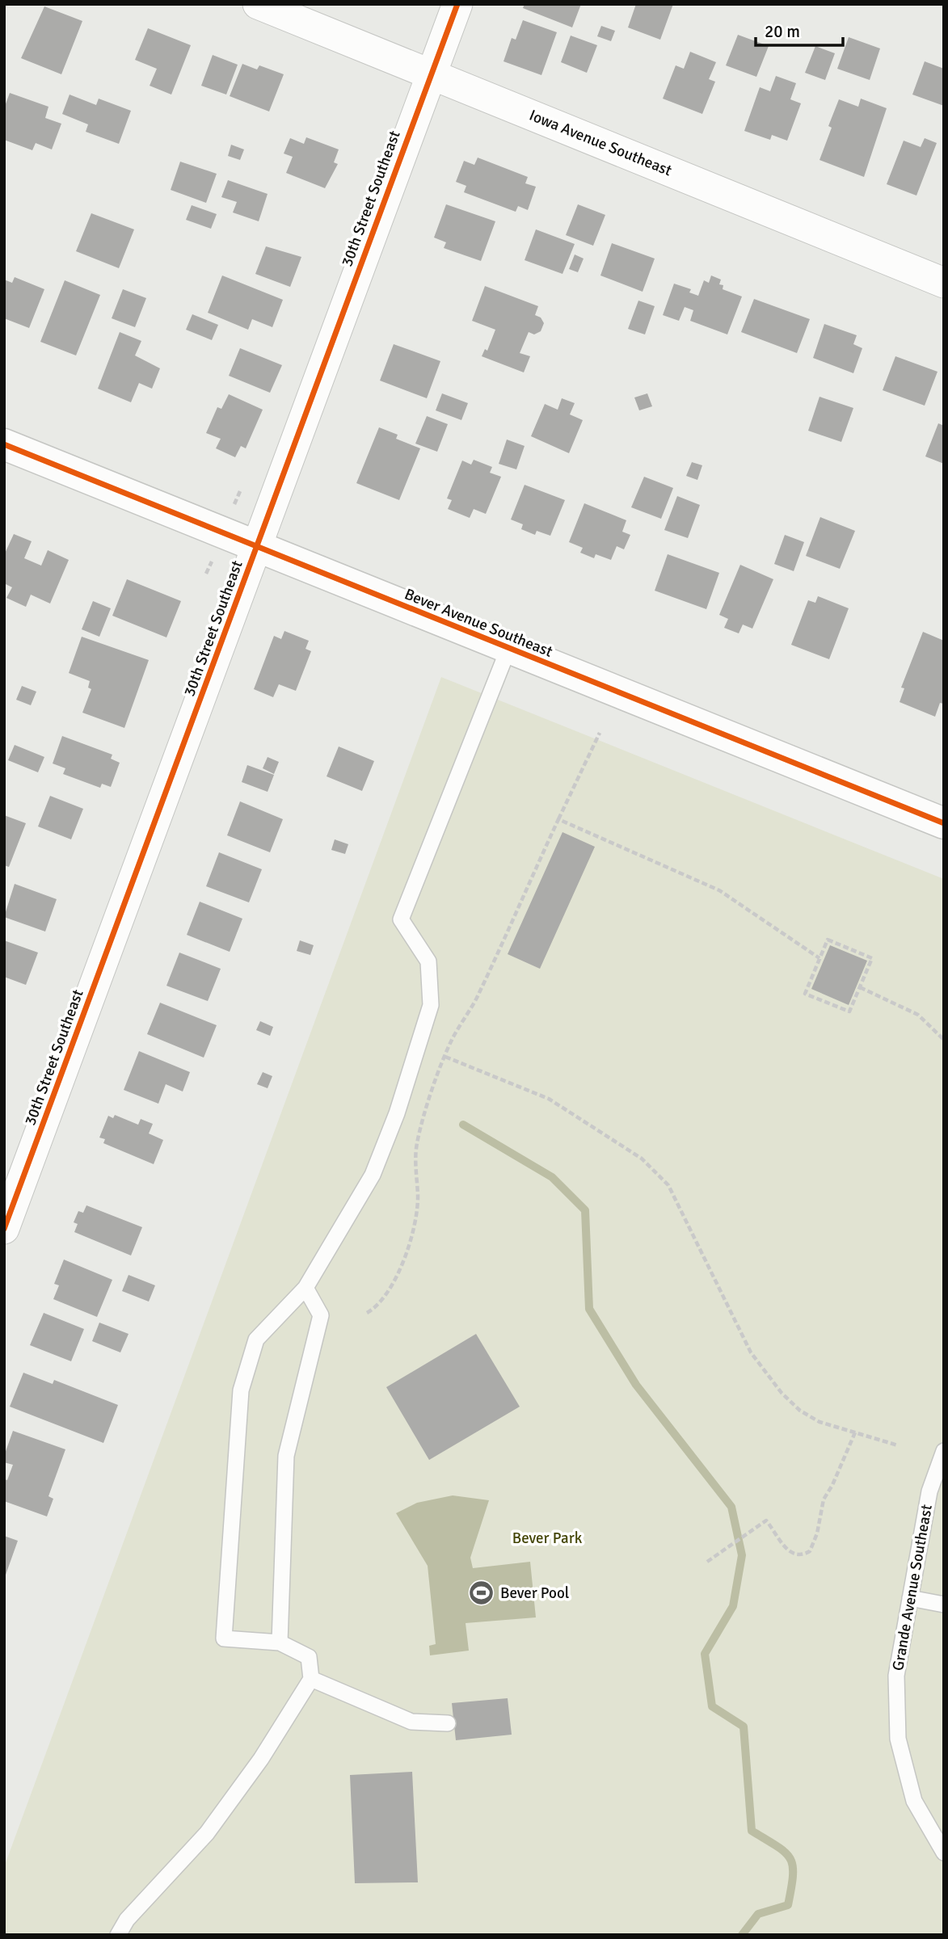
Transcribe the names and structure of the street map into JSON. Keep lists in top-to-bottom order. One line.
{"streets":{"street":["Iowa Avenue Southeast","30th Street Southeast","Bever Avenue Southeast"],"lane":["Grande Avenue Southeast"]},"crossings":[["Iowa Avenue Southeast","30th Street Southeast"],["30th Street Southeast","Bever Avenue Southeast"]],"parks":["Bever Park"],"places":{"sports":["Bever Pool"]},"scale_bar":"20 m"}
